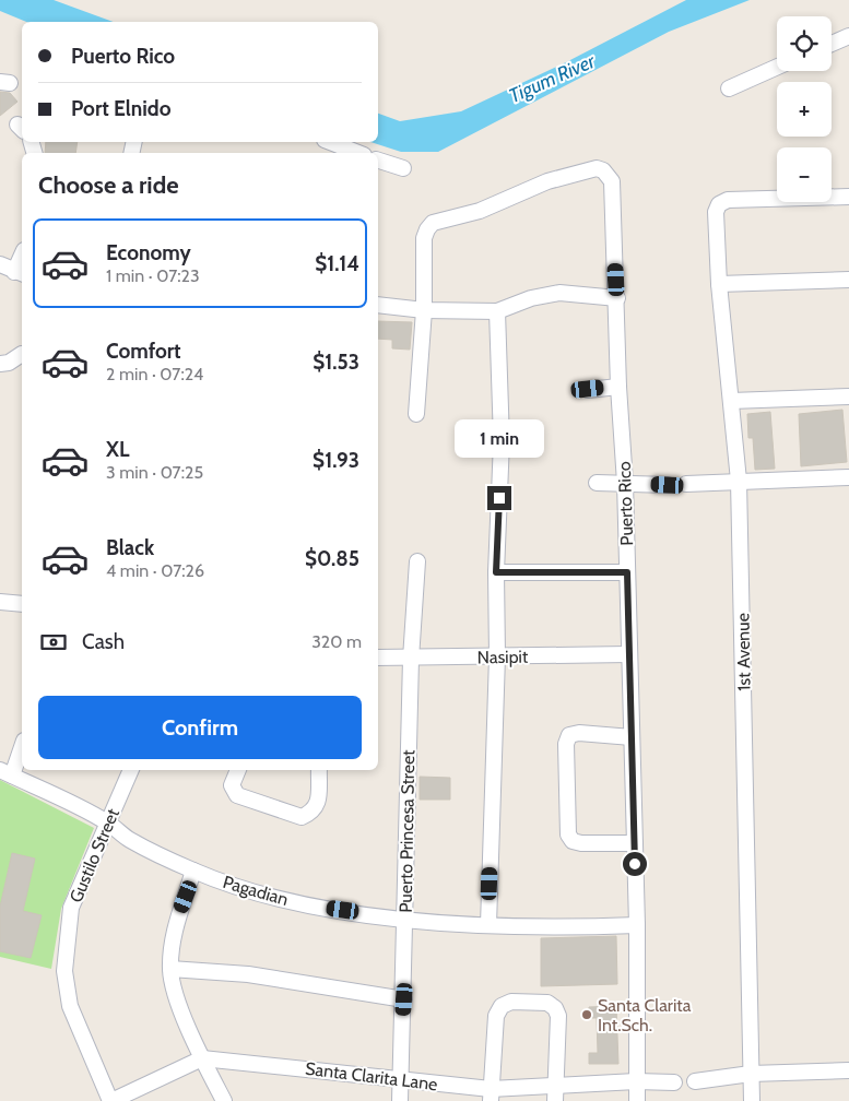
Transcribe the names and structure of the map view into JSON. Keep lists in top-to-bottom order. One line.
{"streets":{"street":["Puerto Rico","1st Avenue","Nasipit","Puerto Princesa Street","Gustilo Street","Pagadian","Santa Clarita Lane"]},"crossings":[["Puerto Rico","Nasipit"],["Puerto Rico","Pagadian"],["Puerto Rico","Santa Clarita Lane"],["Nasipit","Puerto Princesa Street"],["Puerto Princesa Street","Pagadian"],["Puerto Princesa Street","Santa Clarita Lane"],["Gustilo Street","Pagadian"]],"water":["Tigum River"],"places":["Santa Clarita Int.Sch."],"page":{"map_buttons":["+","−"],"banner":["Puerto Rico","Port Elnido"],"heading":"Choose a ride","list":[{"name":"Economy","note":"1 min · 07:23","value":"$1.14"},{"name":"Comfort","note":"2 min · 07:24","value":"$1.53"},{"name":"XL","note":"3 min · 07:25","value":"$1.93"},{"name":"Black","note":"4 min · 07:26","value":"$0.85"}],"bubble":"1 min","pay":["Cash","320 m"],"buttons":"Confirm"}}
